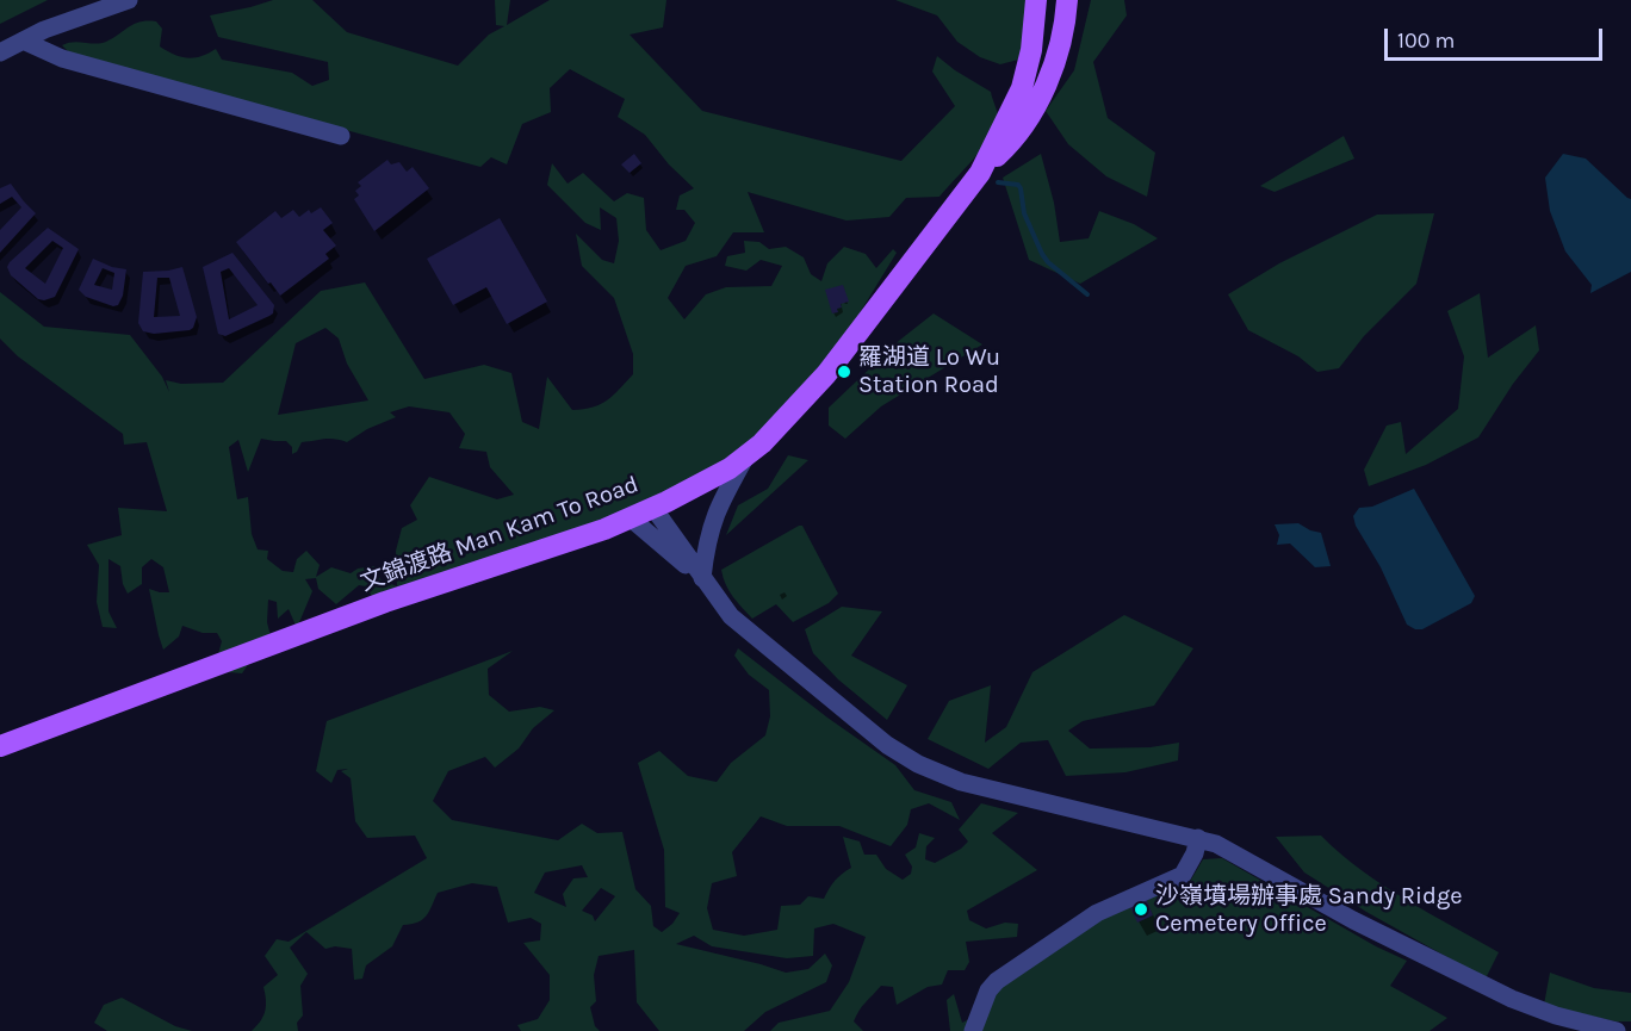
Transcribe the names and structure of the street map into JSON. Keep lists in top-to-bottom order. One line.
{"streets":{"main road":["文錦渡路 Man Kam To Road"]},"places":["羅湖道 Lo Wu Station Road","沙嶺墳場辦事處 Sandy Ridge Cemetery Office"],"scale_bar":"100 m"}
